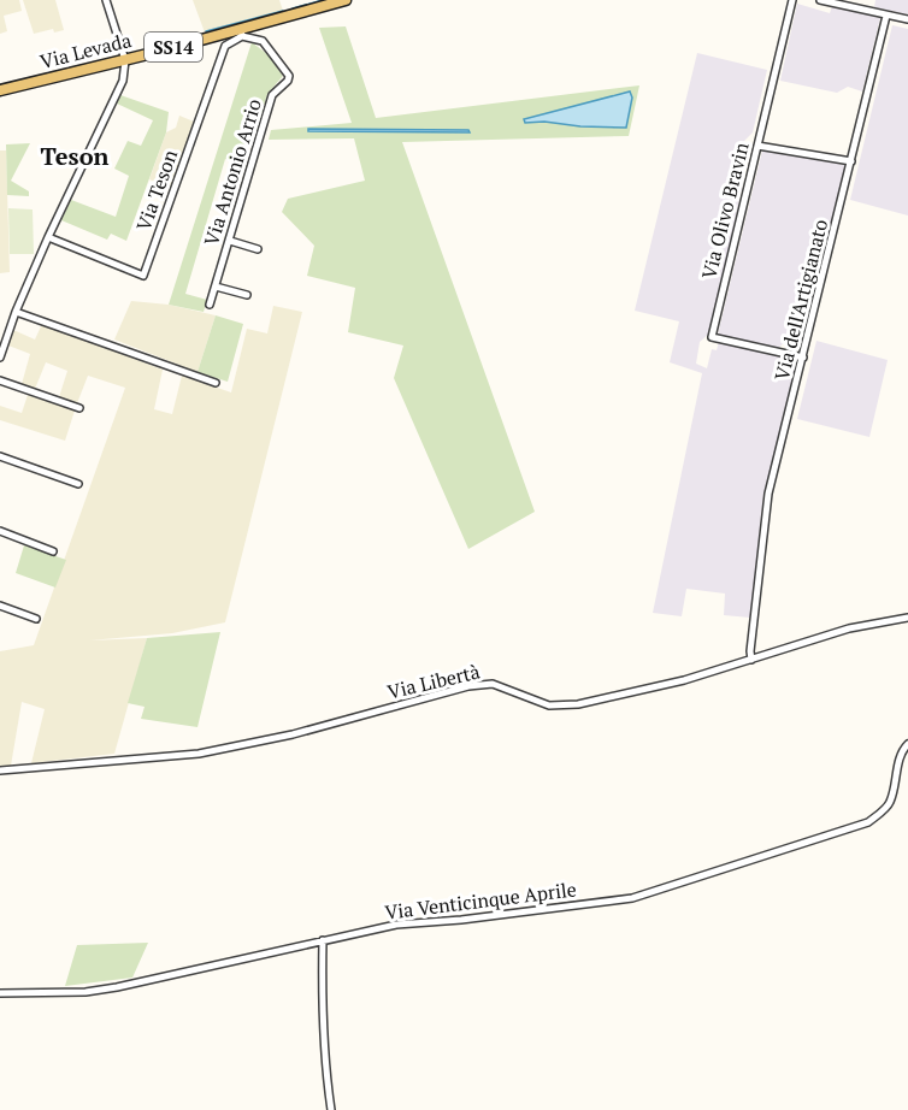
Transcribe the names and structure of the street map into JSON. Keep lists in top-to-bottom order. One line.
{"streets":{"main road":["SS14","Via Levada"],"street":["Via Antonio Arrio","Via Teson","Via Olivo Bravin","Via dell'Artigianato","Via Libertà","Via Venticinque Aprile"]},"crossings":[["Via Levada","Via Antonio Arrio"],["Via Levada","Via Teson"],["Via Antonio Arrio","Via Teson"],["Via Olivo Bravin","Via dell'Artigianato"],["Via dell'Artigianato","Via Libertà"]],"districts":["Teson"]}
